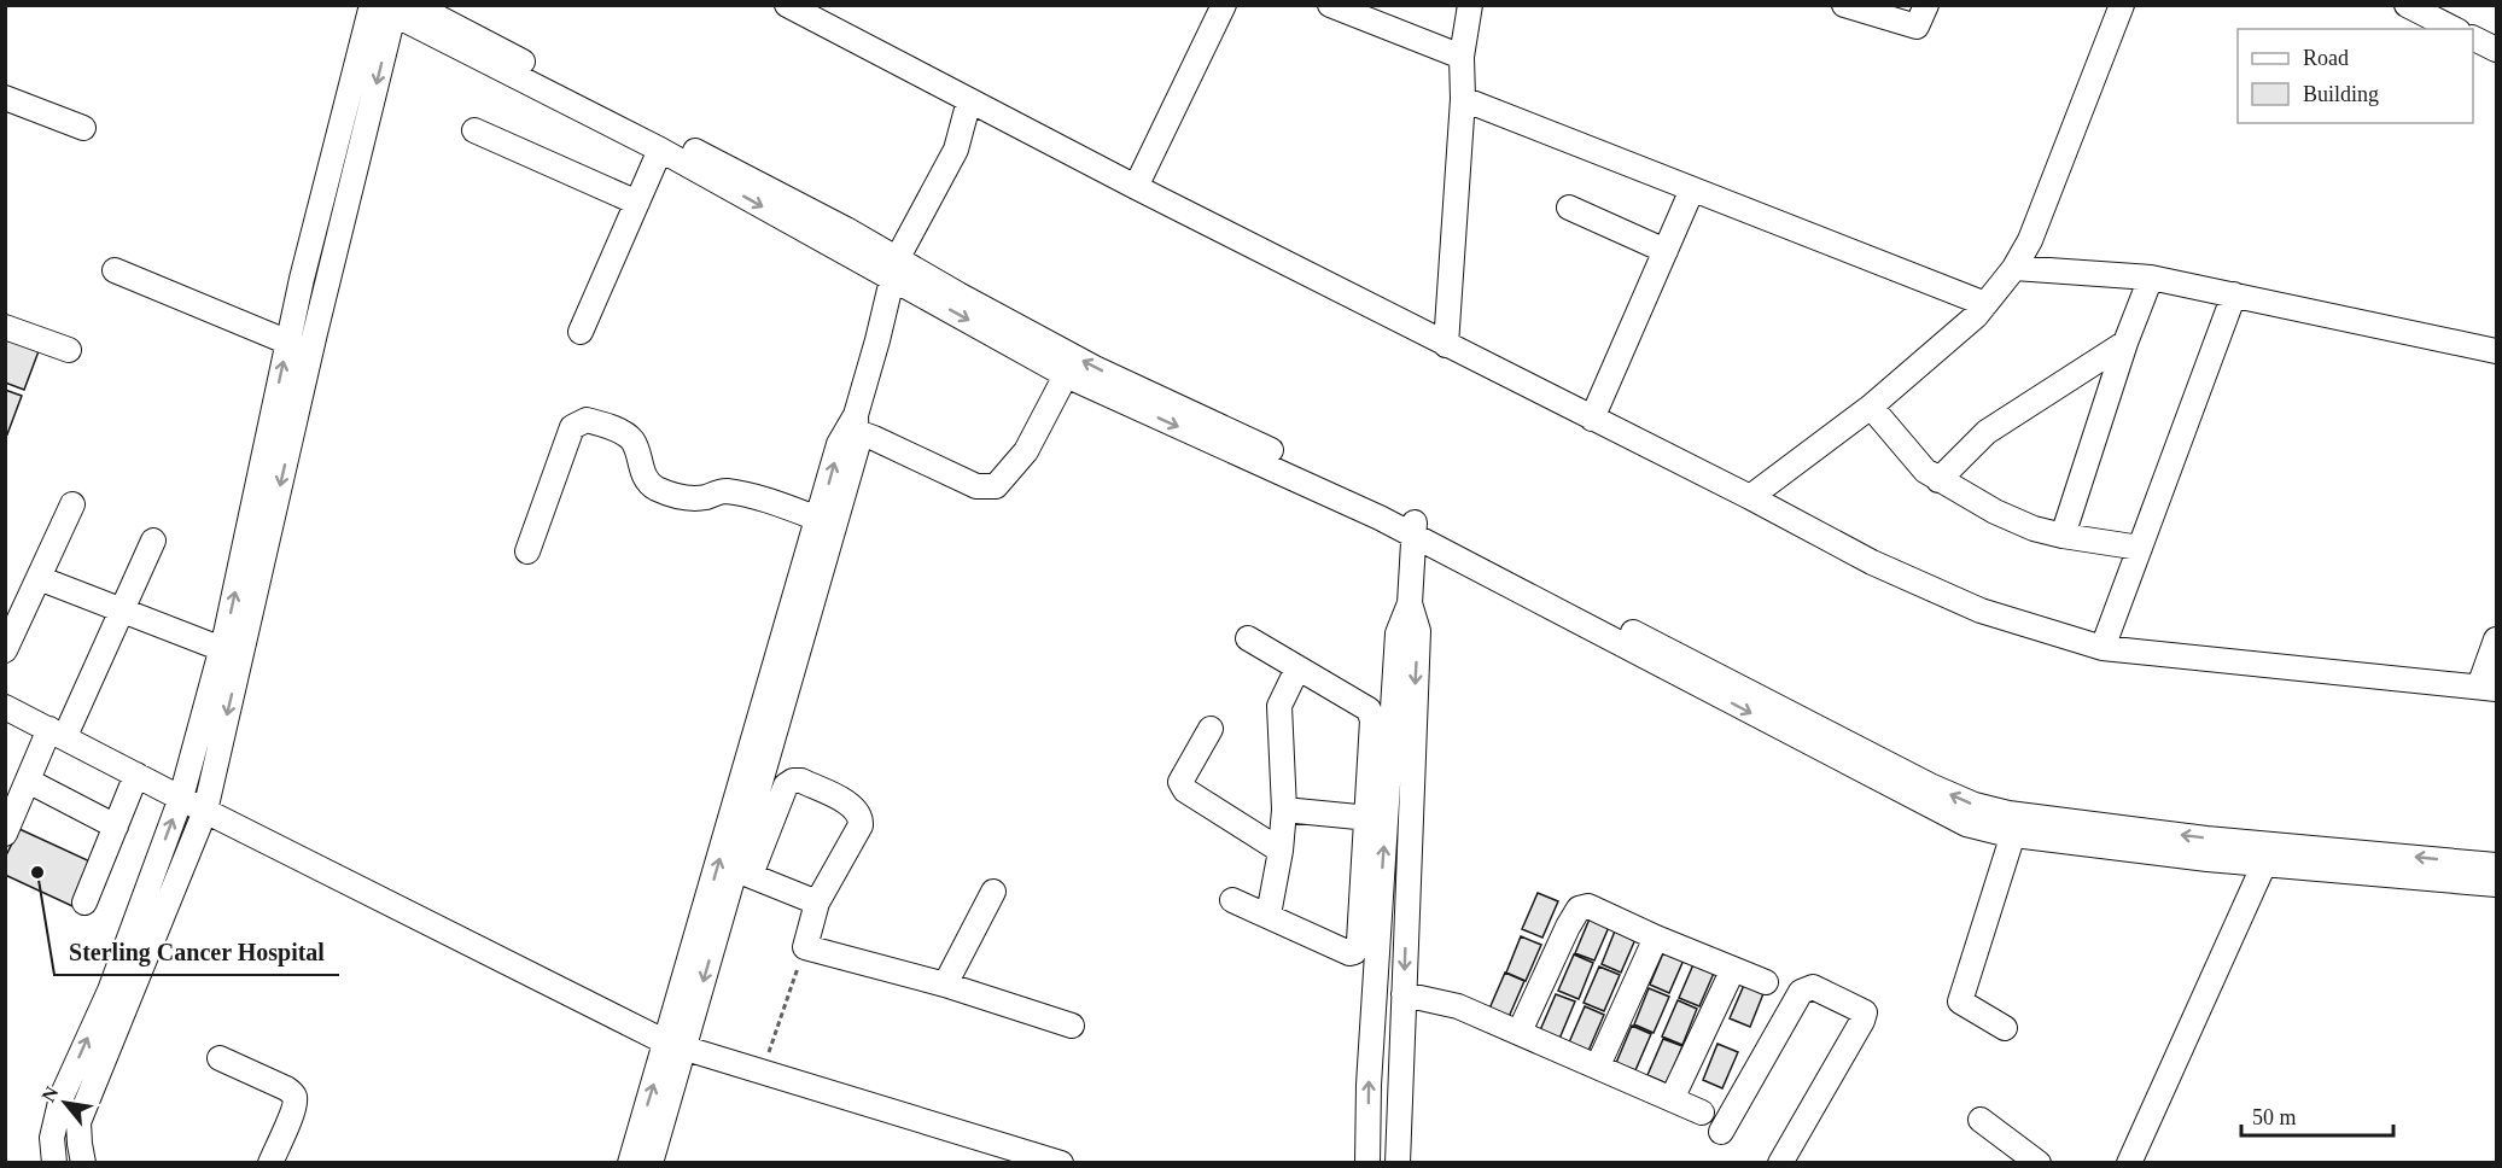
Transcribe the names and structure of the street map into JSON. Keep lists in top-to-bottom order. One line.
{"places":["Sterling Cancer Hospital"],"legend":["Road","Building"],"scale_bar":"50 m","north":"top left"}
